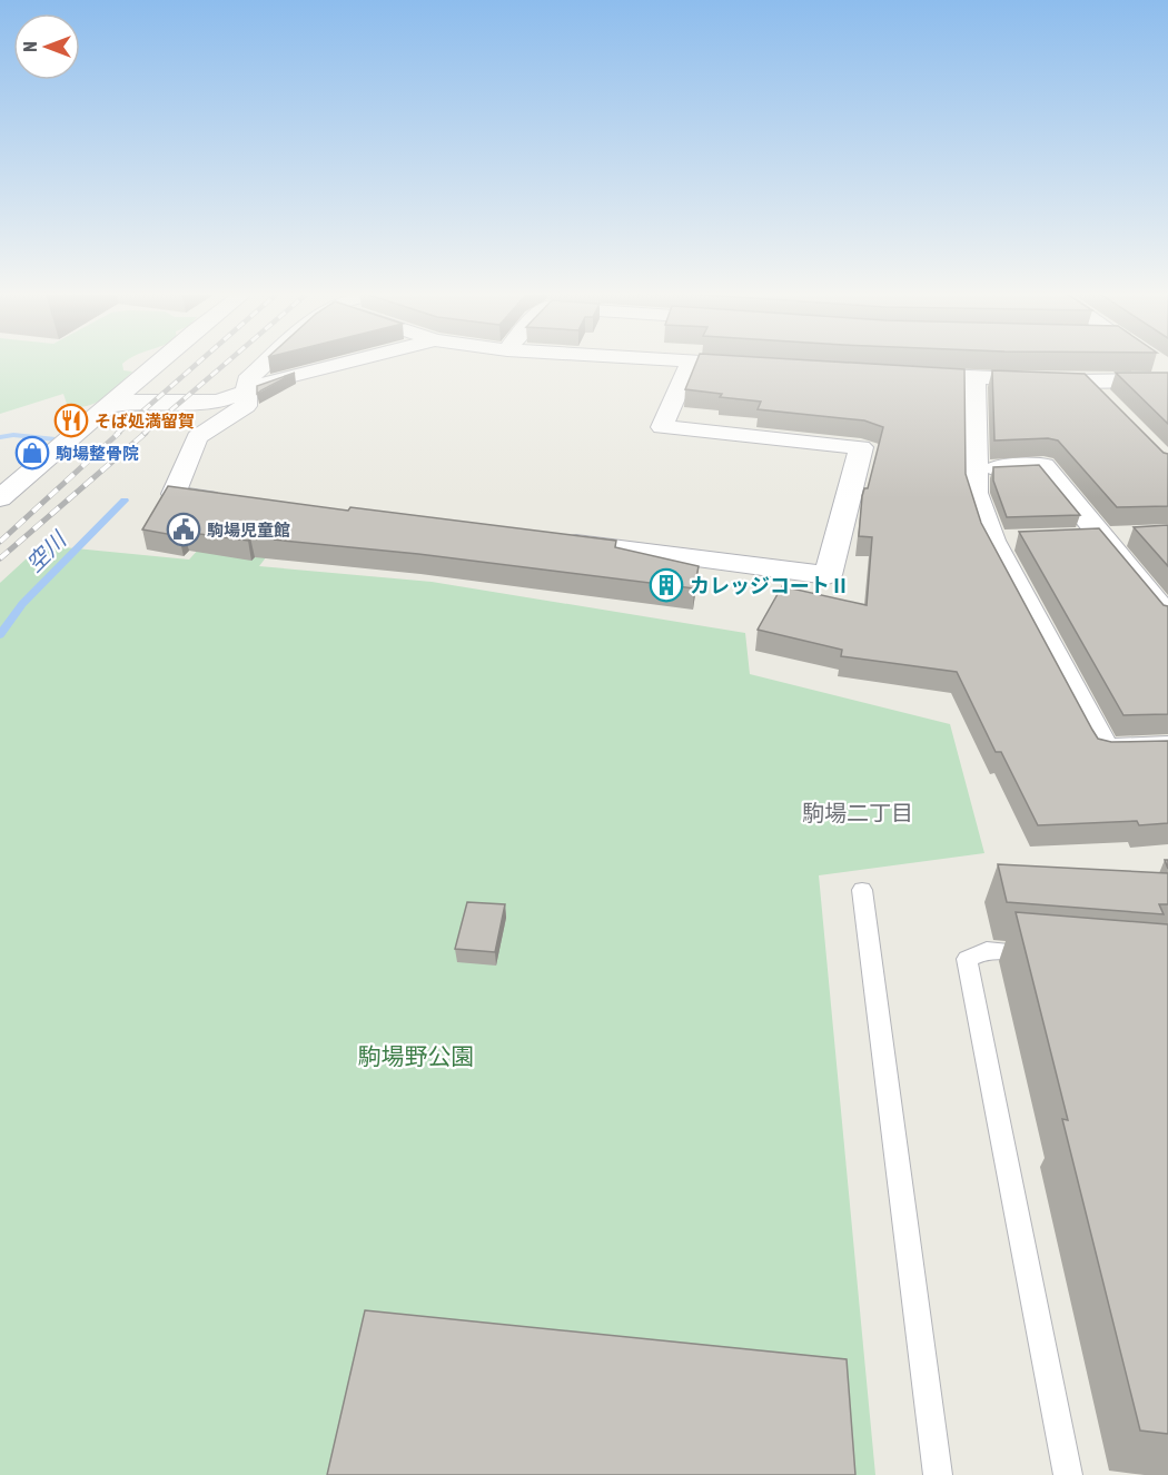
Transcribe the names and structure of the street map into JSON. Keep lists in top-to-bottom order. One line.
{"districts":["駒場二丁目"],"water":["空川"],"parks":["駒場野公園"],"places":{"restaurant":["そば処満留賀"],"shop":["駒場整骨院"],"public building":["駒場児童館"],"building":["カレッジコートⅡ"]},"north":"left"}
